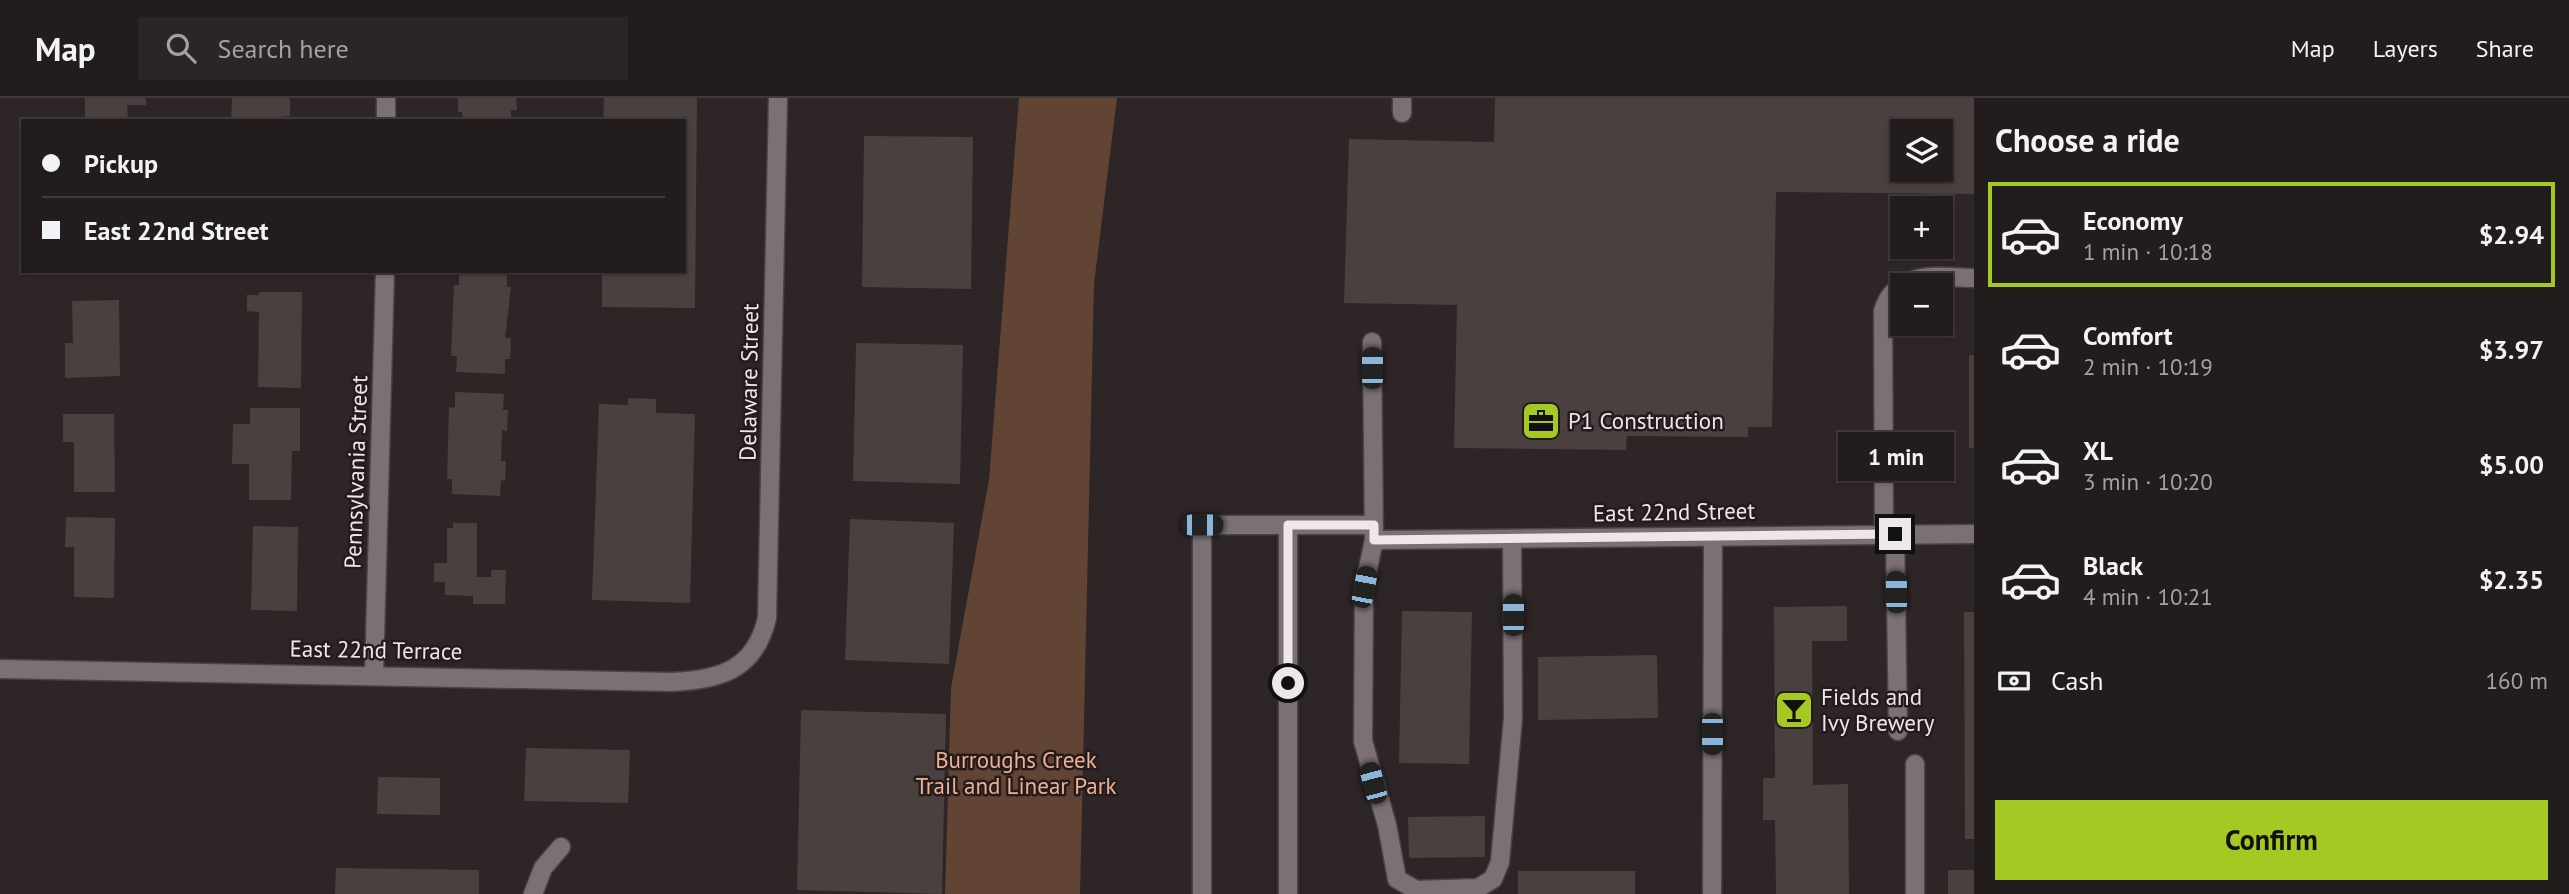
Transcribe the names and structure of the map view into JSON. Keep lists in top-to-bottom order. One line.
{"streets":{"street":["Delaware Street","Pennsylvania Street","East 22nd Street","East 22nd Terrace"]},"crossings":[["Delaware Street","East 22nd Terrace"],["Pennsylvania Street","East 22nd Terrace"]],"parks":["Burroughs Creek Trail and Linear Park"],"places":{"office":["P1 Construction"],"bar":["Fields and Ivy Brewery"]},"page":{"header":"Map","search":"Search here","nav":["Map","Layers","Share"],"heading":"Choose a ride","map_buttons":["+","−"],"banner":["Pickup","East 22nd Street"],"list":[{"name":"Economy","note":"1 min · 10:18","value":"$2.94"},{"name":"Comfort","note":"2 min · 10:19","value":"$3.97"},{"name":"XL","note":"3 min · 10:20","value":"$5.00"},{"name":"Black","note":"4 min · 10:21","value":"$2.35"}],"bubble":"1 min","pay":["Cash","160 m"],"buttons":"Confirm"}}
